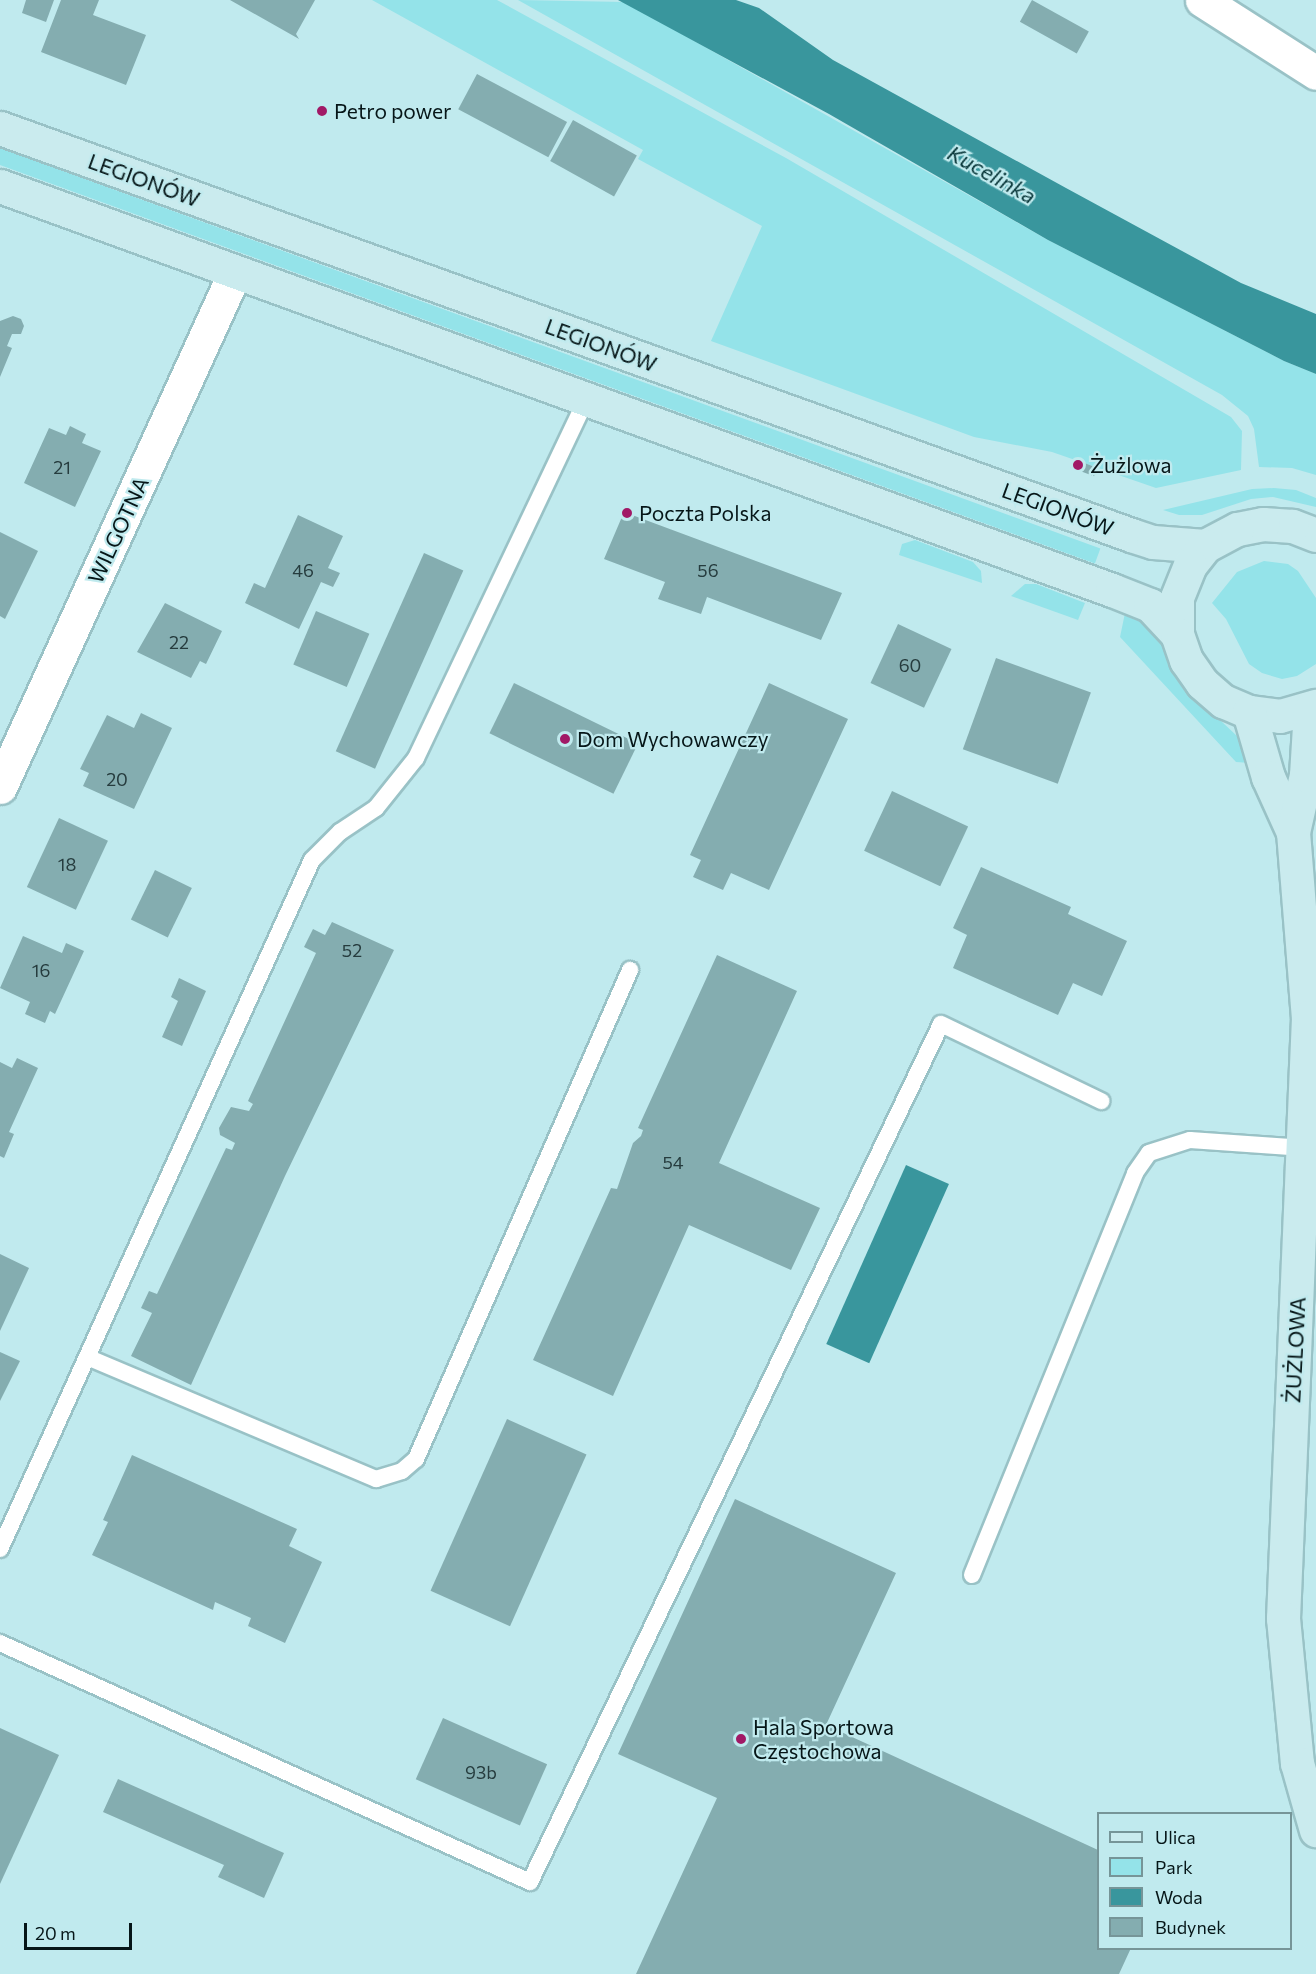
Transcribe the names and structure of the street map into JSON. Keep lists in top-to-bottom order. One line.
{"streets":{"street":["LEGIONÓW","WILGOTNA","ŻUŻLOWA"]},"water":["Kucelinka"],"places":["Petro power","Żużlowa","Poczta Polska","Dom Wychowawczy","Hala Sportowa Częstochowa"],"house_numbers":["21","46","56","22","60","20","18","52","16","54","93b"],"legend":["Ulica","Park","Woda","Budynek"],"scale_bar":"20 m"}
